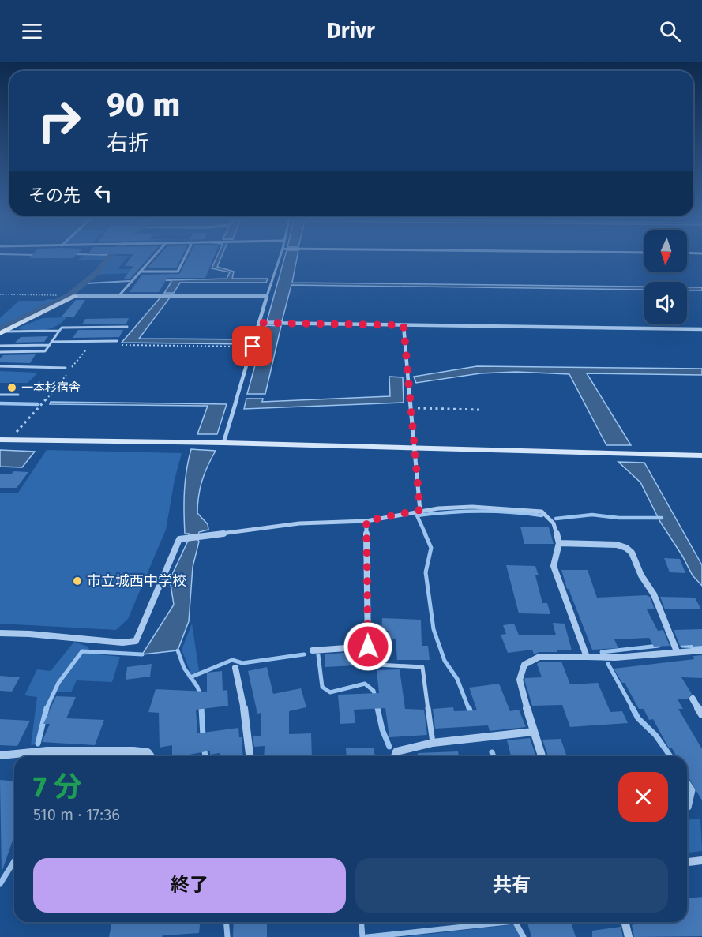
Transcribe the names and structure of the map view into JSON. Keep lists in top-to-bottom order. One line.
{"places":["一本杉宿舎","市立城西中学校"],"north":"bottom","page":{"header":"Drivr","turn":["90 m","右折"],"then":"その先","heading":["7 分","510 m · 17:36"],"buttons":["終了","共有"]}}
